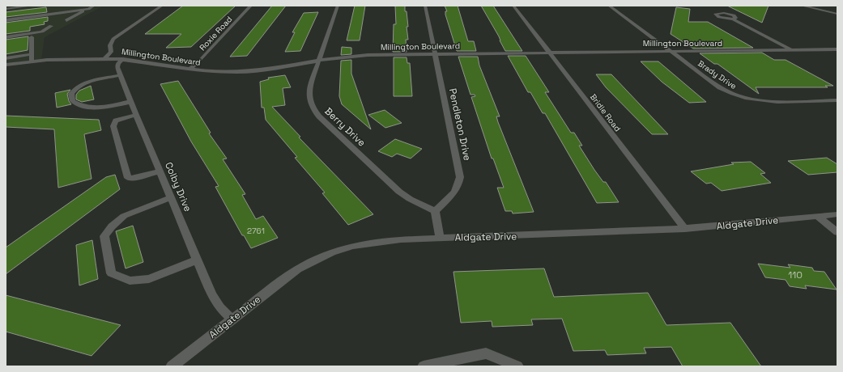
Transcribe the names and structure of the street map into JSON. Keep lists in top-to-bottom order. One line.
{"streets":{"street":["Roxie Road","Millington Boulevard","Brady Drive","Bridle Road","Pendleton Drive","Berry Drive","Colby Drive","Aldgate Drive"]},"crossings":[["Roxie Road","Millington Boulevard"],["Millington Boulevard","Brady Drive"],["Millington Boulevard","Bridle Road"],["Millington Boulevard","Pendleton Drive"],["Millington Boulevard","Berry Drive"],["Millington Boulevard","Colby Drive"],["Bridle Road","Aldgate Drive"],["Pendleton Drive","Berry Drive"],["Colby Drive","Aldgate Drive"]],"house_numbers":["2761","110"]}
